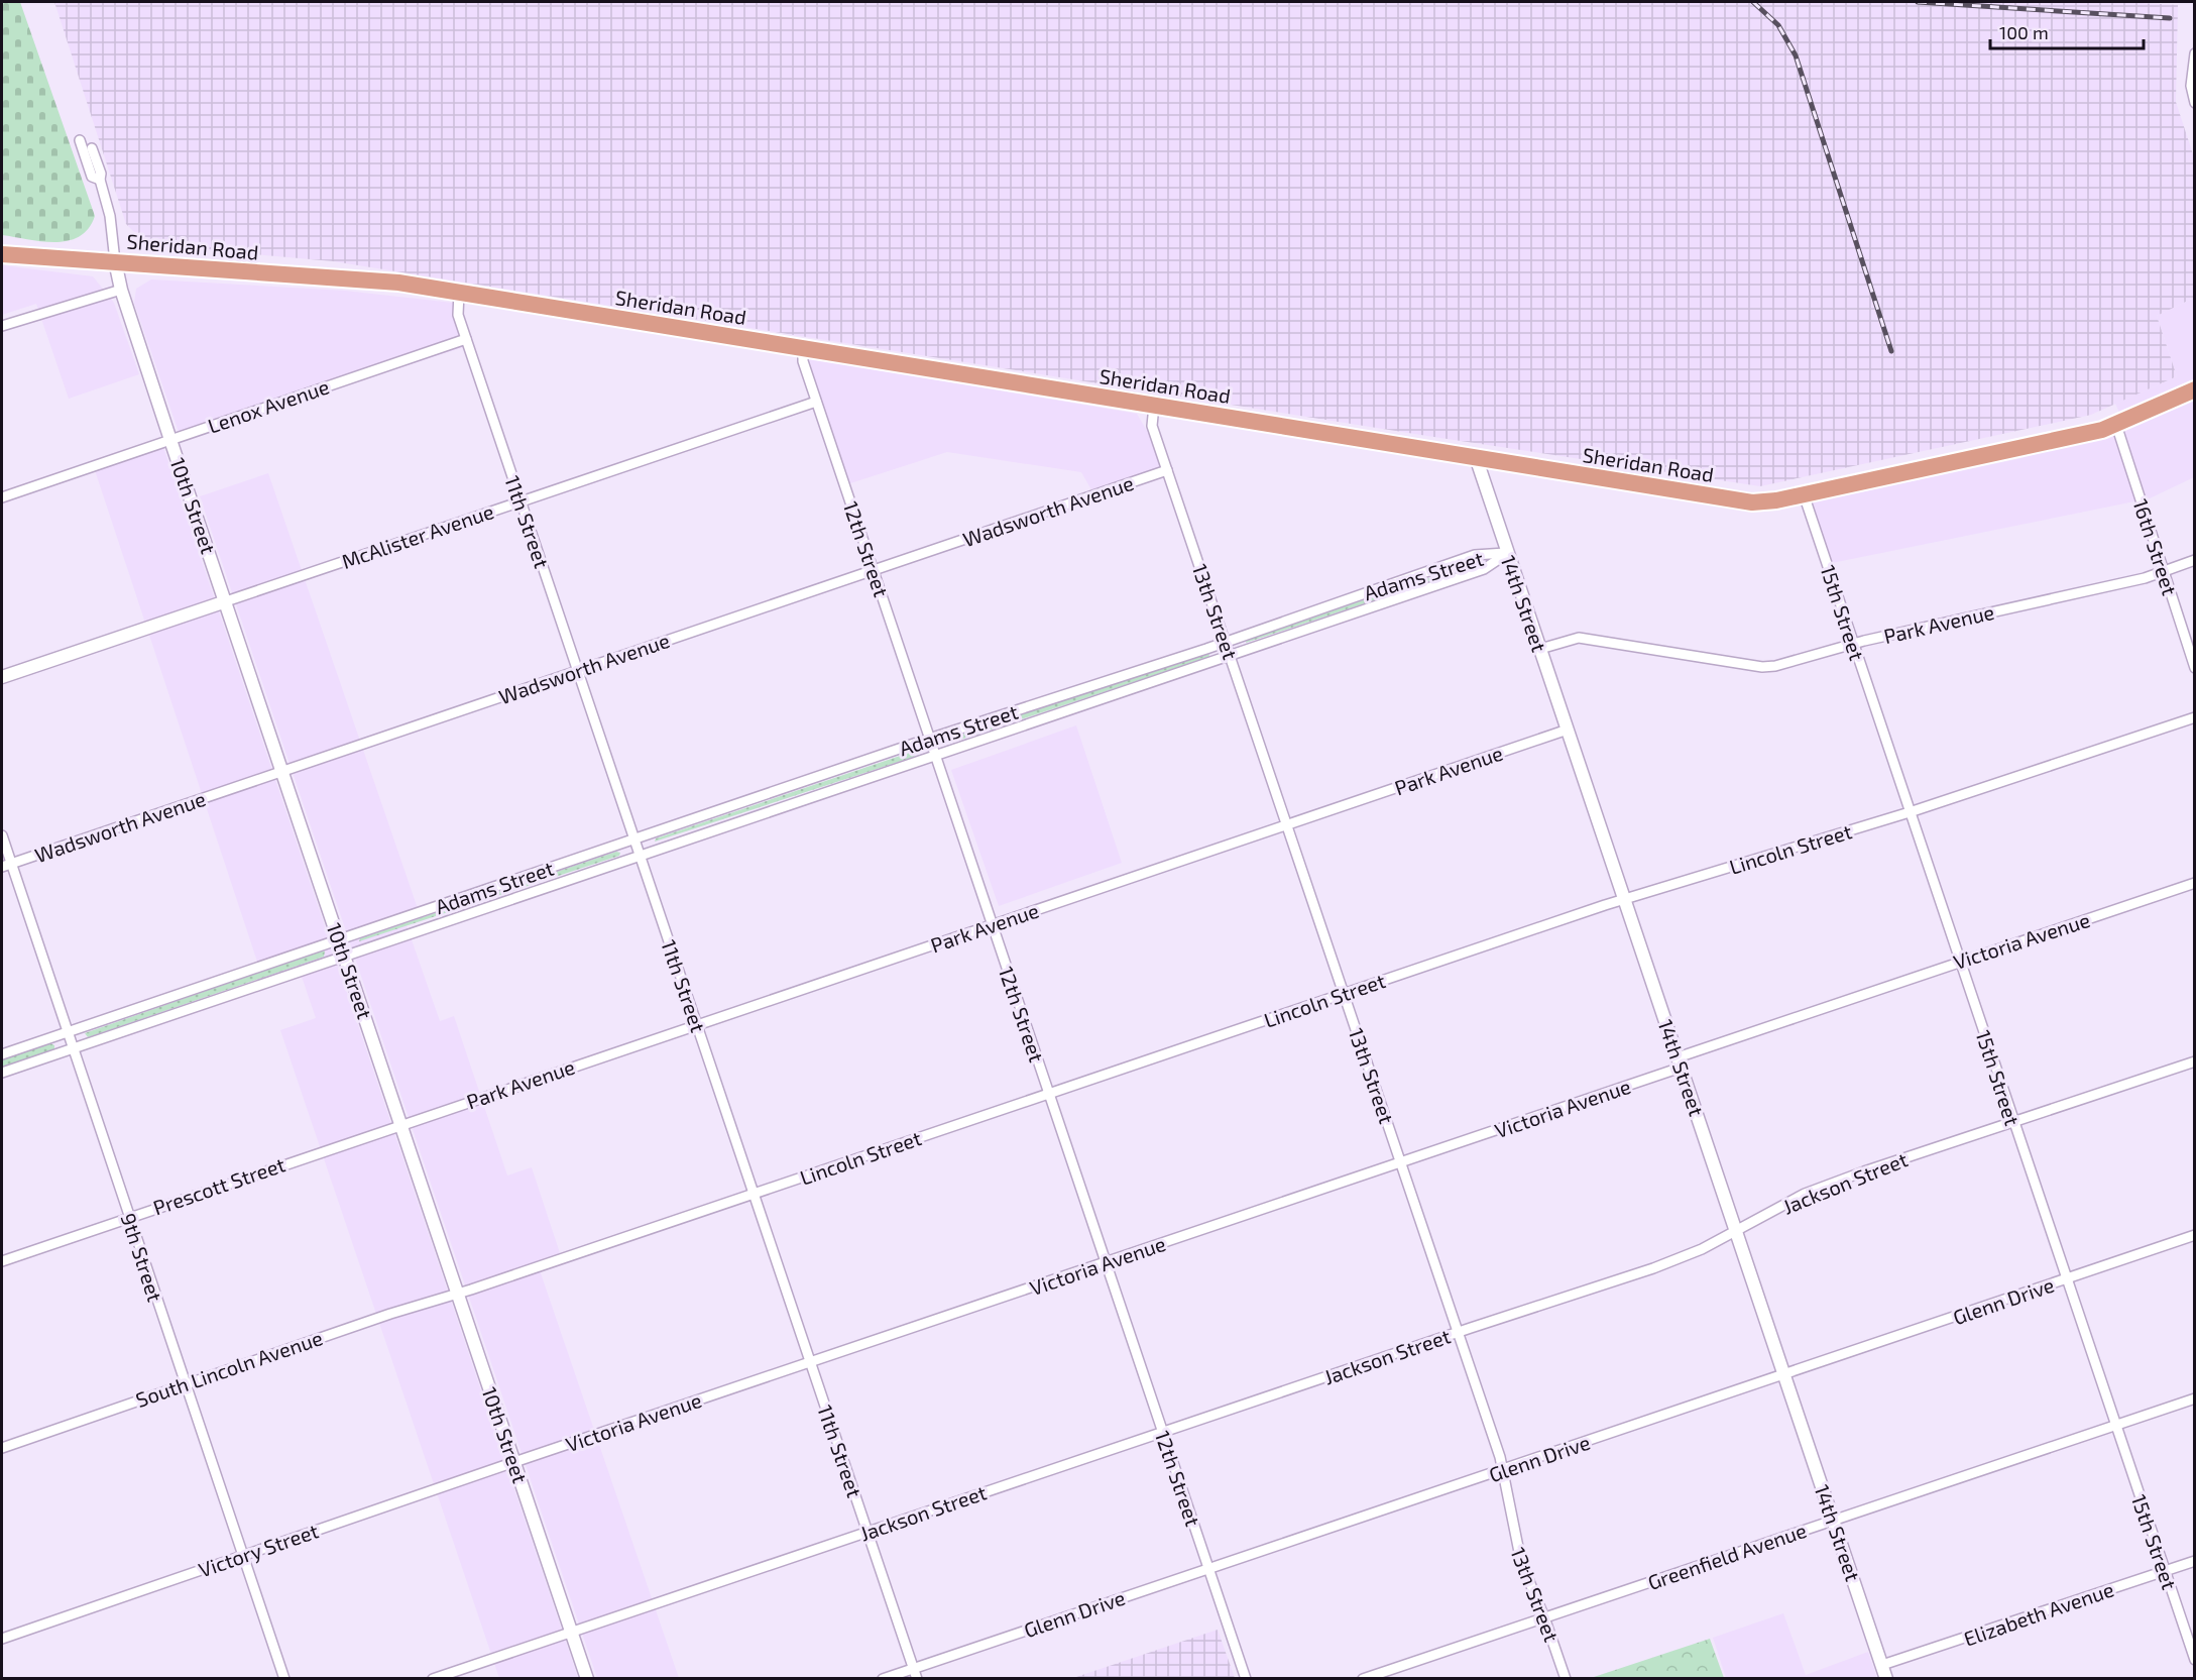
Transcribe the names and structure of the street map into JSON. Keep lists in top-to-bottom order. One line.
{"streets":{"highway":["Sheridan Road"],"street":["Lenox Avenue","10th Street","Wadsworth Avenue","11th Street","McAlister Avenue","16th Street","12th Street","Adams Street","14th Street","13th Street","15th Street","Park Avenue","Lincoln Street","Victoria Avenue","Jackson Street","Prescott Street","9th Street","Glenn Drive","South Lincoln Avenue","Victory Street","Greenfield Avenue","Elizabeth Avenue"]},"crossings":[["Sheridan Road","10th Street"],["Sheridan Road","11th Street"],["Sheridan Road","16th Street"],["Sheridan Road","12th Street"],["Sheridan Road","14th Street"],["Sheridan Road","13th Street"],["Sheridan Road","15th Street"],["Lenox Avenue","10th Street"],["Lenox Avenue","11th Street"],["10th Street","Wadsworth Avenue"],["10th Street","McAlister Avenue"],["10th Street","Adams Street"],["10th Street","Park Avenue"],["10th Street","Lincoln Street"],["10th Street","Victoria Avenue"],["10th Street","Jackson Street"],["10th Street","Prescott Street"],["10th Street","South Lincoln Avenue"],["10th Street","Victory Street"],["Wadsworth Avenue","11th Street"],["Wadsworth Avenue","12th Street"],["Wadsworth Avenue","13th Street"],["Wadsworth Avenue","9th Street"],["11th Street","McAlister Avenue"],["11th Street","Adams Street"],["11th Street","Park Avenue"],["11th Street","Lincoln Street"],["11th Street","Victoria Avenue"],["11th Street","Jackson Street"],["11th Street","Glenn Drive"],["McAlister Avenue","12th Street"],["16th Street","Park Avenue"],["12th Street","Adams Street"],["12th Street","Park Avenue"],["12th Street","Lincoln Street"],["12th Street","Victoria Avenue"],["12th Street","Jackson Street"],["12th Street","Glenn Drive"],["Adams Street","14th Street"],["Adams Street","13th Street"],["Adams Street","9th Street"],["14th Street","Park Avenue"],["14th Street","Lincoln Street"],["14th Street","Victoria Avenue"],["14th Street","Jackson Street"],["14th Street","Glenn Drive"],["14th Street","Greenfield Avenue"],["14th Street","Elizabeth Avenue"],["13th Street","Park Avenue"],["13th Street","Lincoln Street"],["13th Street","Victoria Avenue"],["13th Street","Jackson Street"],["13th Street","Glenn Drive"],["13th Street","Greenfield Avenue"],["15th Street","Park Avenue"],["15th Street","Lincoln Street"],["15th Street","Victoria Avenue"],["15th Street","Jackson Street"],["15th Street","Glenn Drive"],["15th Street","Greenfield Avenue"],["15th Street","Elizabeth Avenue"],["Park Avenue","Prescott Street"],["Lincoln Street","South Lincoln Avenue"],["Victoria Avenue","Victory Street"],["Prescott Street","9th Street"],["9th Street","South Lincoln Avenue"],["9th Street","Victory Street"]],"scale_bar":"100 m"}
